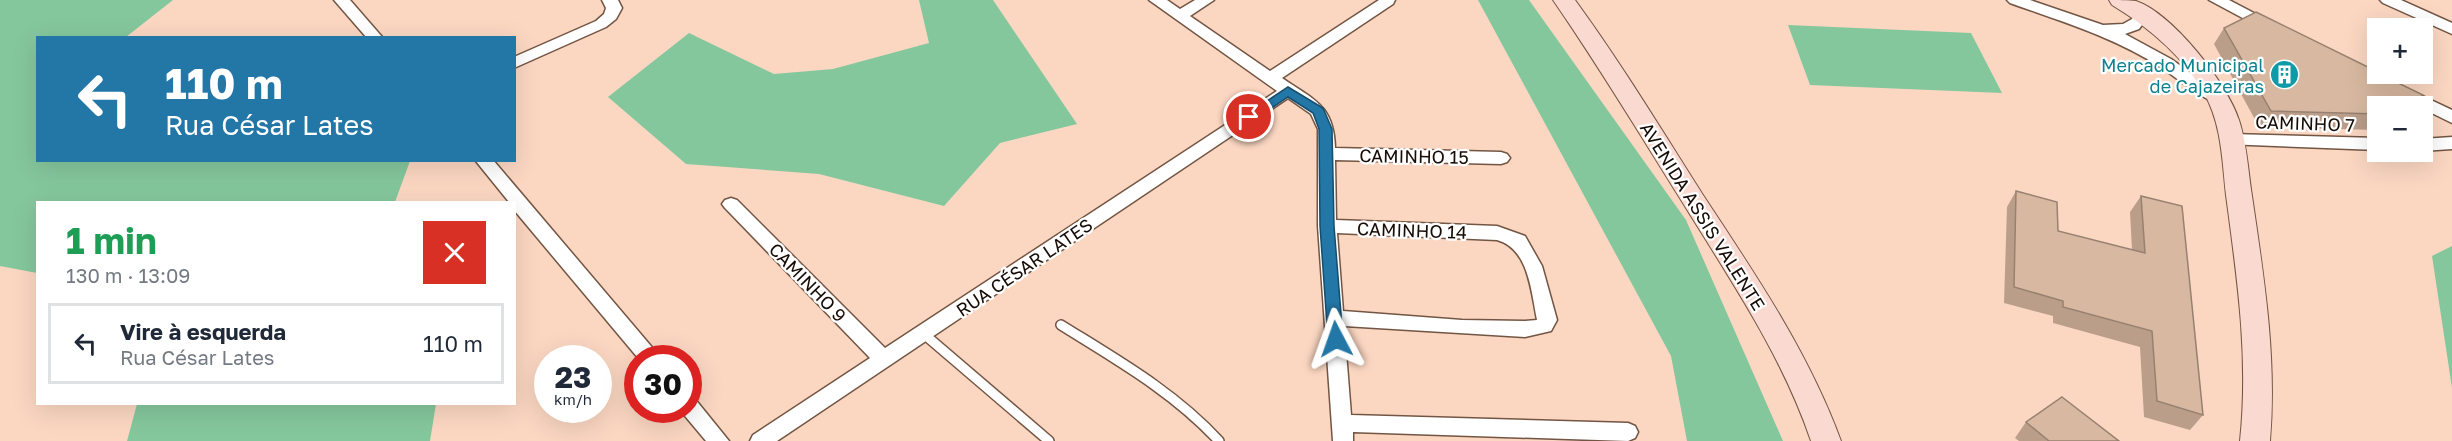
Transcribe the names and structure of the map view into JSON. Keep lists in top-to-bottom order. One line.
{"streets":{"main road":["AVENIDA ASSIS VALENTE"],"street":["CAMINHO 7","CAMINHO 15","CAMINHO 14","RUA CÉSAR LATES","CAMINHO 9"]},"crossings":[["RUA CÉSAR LATES","CAMINHO 9"]],"places":{"building":["Mercado Municipal de Cajazeiras"]},"page":{"map_buttons":["+","−"],"turn":["110 m","Rua César Lates"],"heading":["1 min","130 m · 13:09"],"list":[{"name":"Vire à esquerda","note":"Rua César Lates","value":"110 m"}],"speed":"23 km/h","limit":"30"}}
